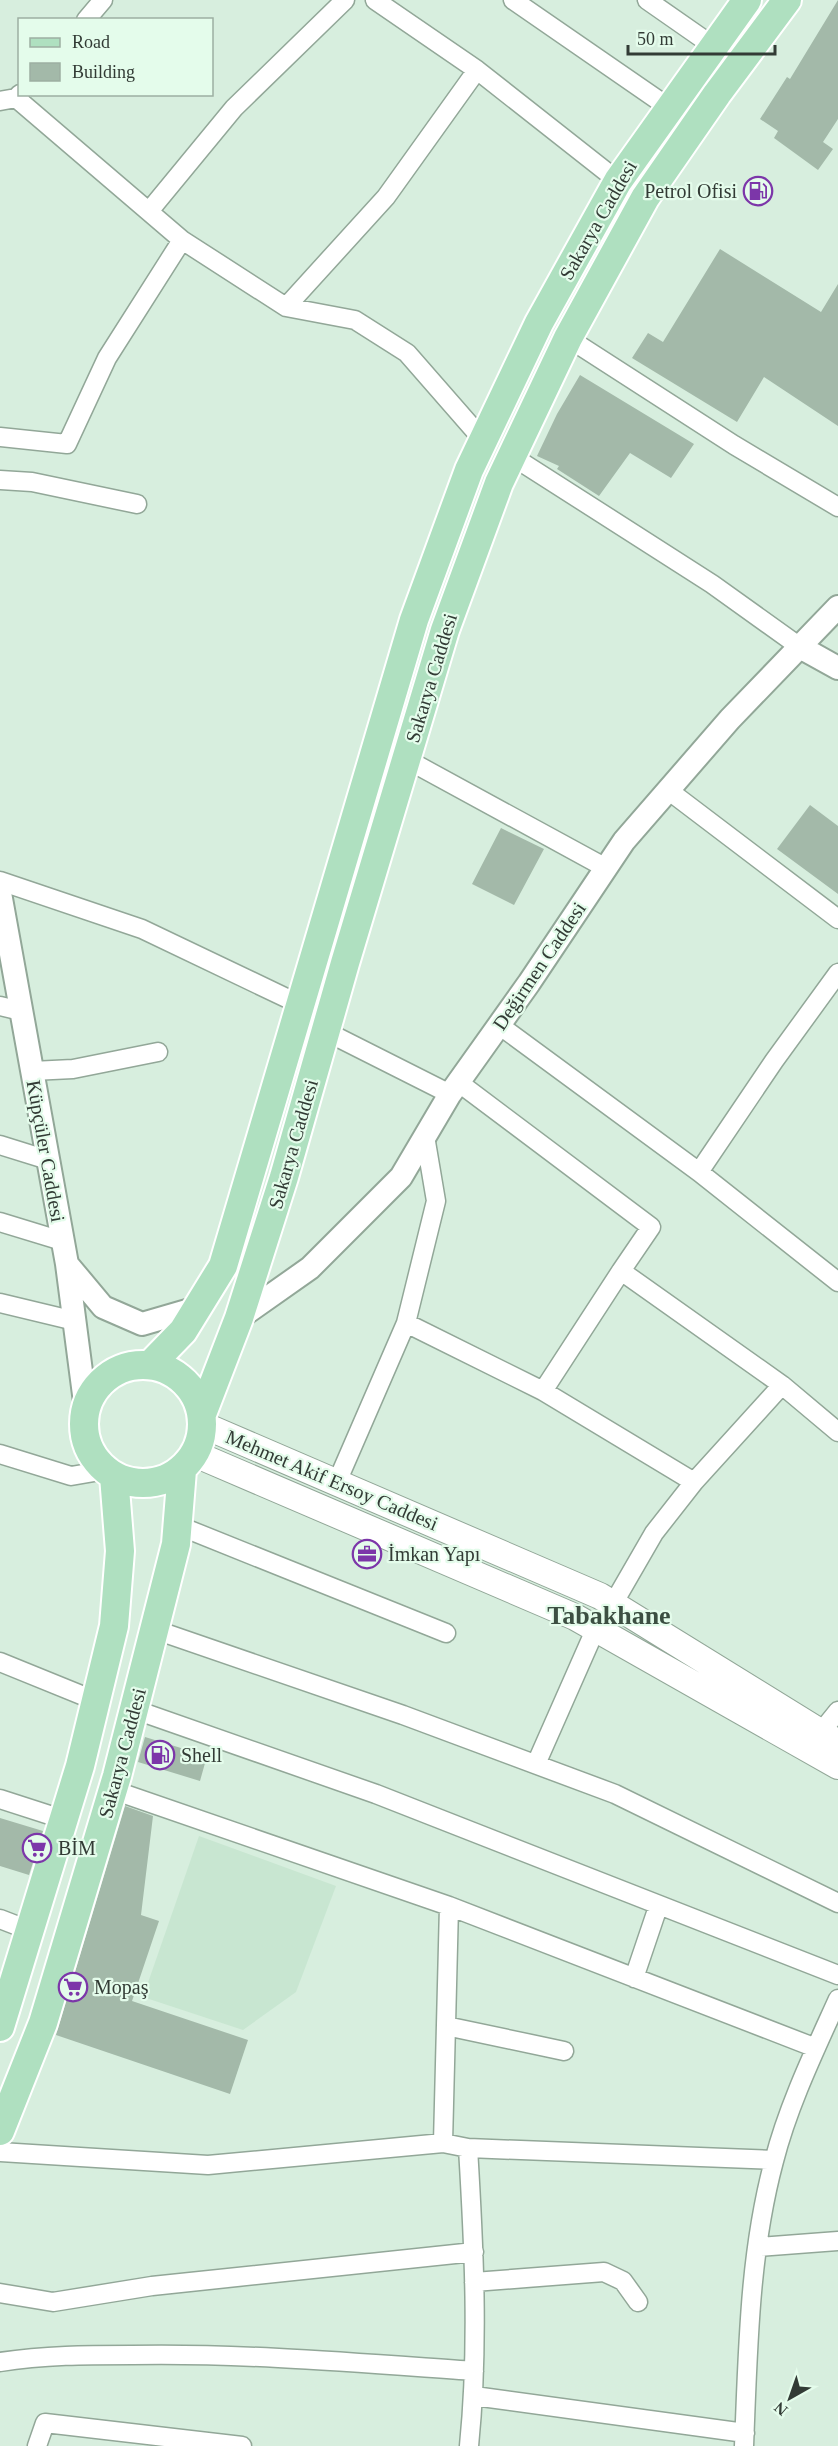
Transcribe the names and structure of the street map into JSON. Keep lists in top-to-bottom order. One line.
{"streets":{"main road":["Sakarya Caddesi","Mehmet Akif Ersoy Caddesi"],"street":["Değirmen Caddesi","Küpçüler Caddesi"]},"crossings":[["Sakarya Caddesi","Değirmen Caddesi"],["Sakarya Caddesi","Küpçüler Caddesi"],["Sakarya Caddesi","Mehmet Akif Ersoy Caddesi"],["Küpçüler Caddesi","Mehmet Akif Ersoy Caddesi"]],"districts":["Tabakhane"],"places":{"fuel station":["Petrol Ofisi","Shell"],"office":["İmkan Yapı"],"supermarket":["BİM","Mopaş"]},"legend":["Road","Building"],"scale_bar":"50 m","north":"bottom left"}
